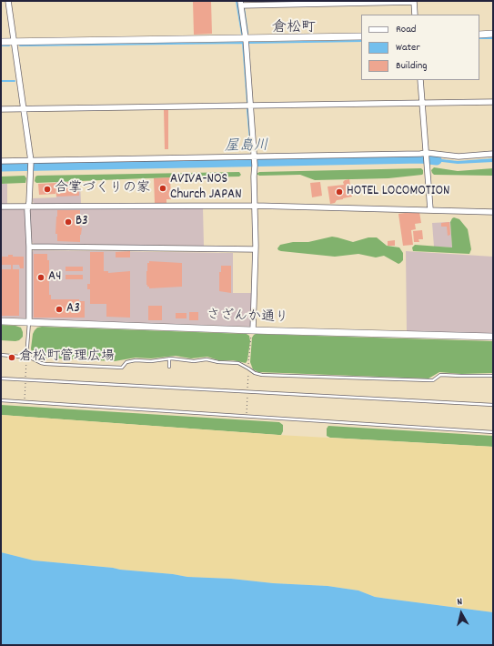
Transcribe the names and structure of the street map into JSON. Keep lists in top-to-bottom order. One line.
{"streets":{"street":["さざんか通り"]},"districts":["倉松町"],"water":["屋島川"],"places":["AVIVA-NOS Church JAPAN","合掌づくりの家","HOTEL LOCOMOTION","B3","A4","A3","倉松町管理広場"],"legend":["Road","Water","Building"],"north":"top"}
